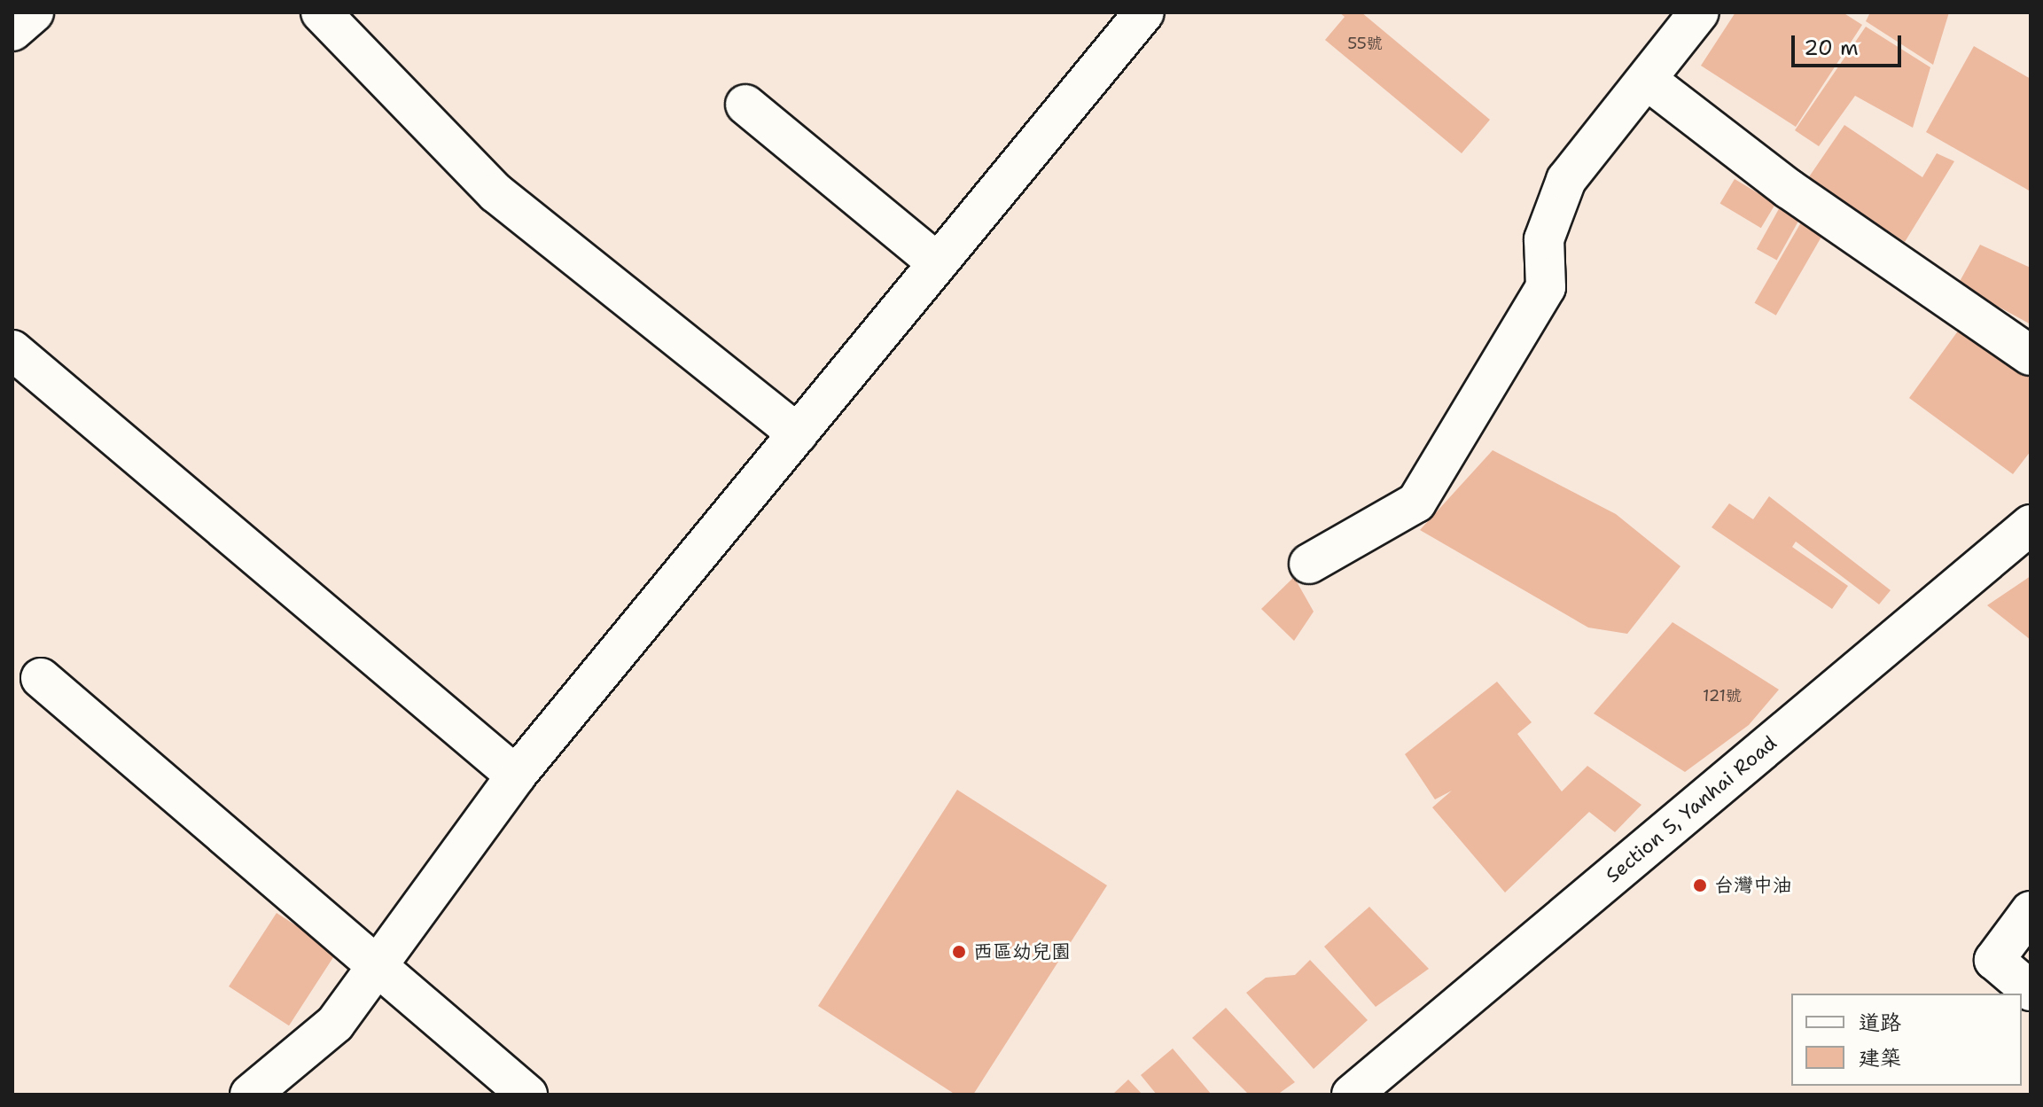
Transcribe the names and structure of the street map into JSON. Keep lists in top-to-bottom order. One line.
{"streets":{"street":["Section 5, Yanhai Road"]},"places":["台灣中油","西區幼兒園"],"house_numbers":["55號","121號"],"legend":["道路","建築"],"scale_bar":"20 m"}
